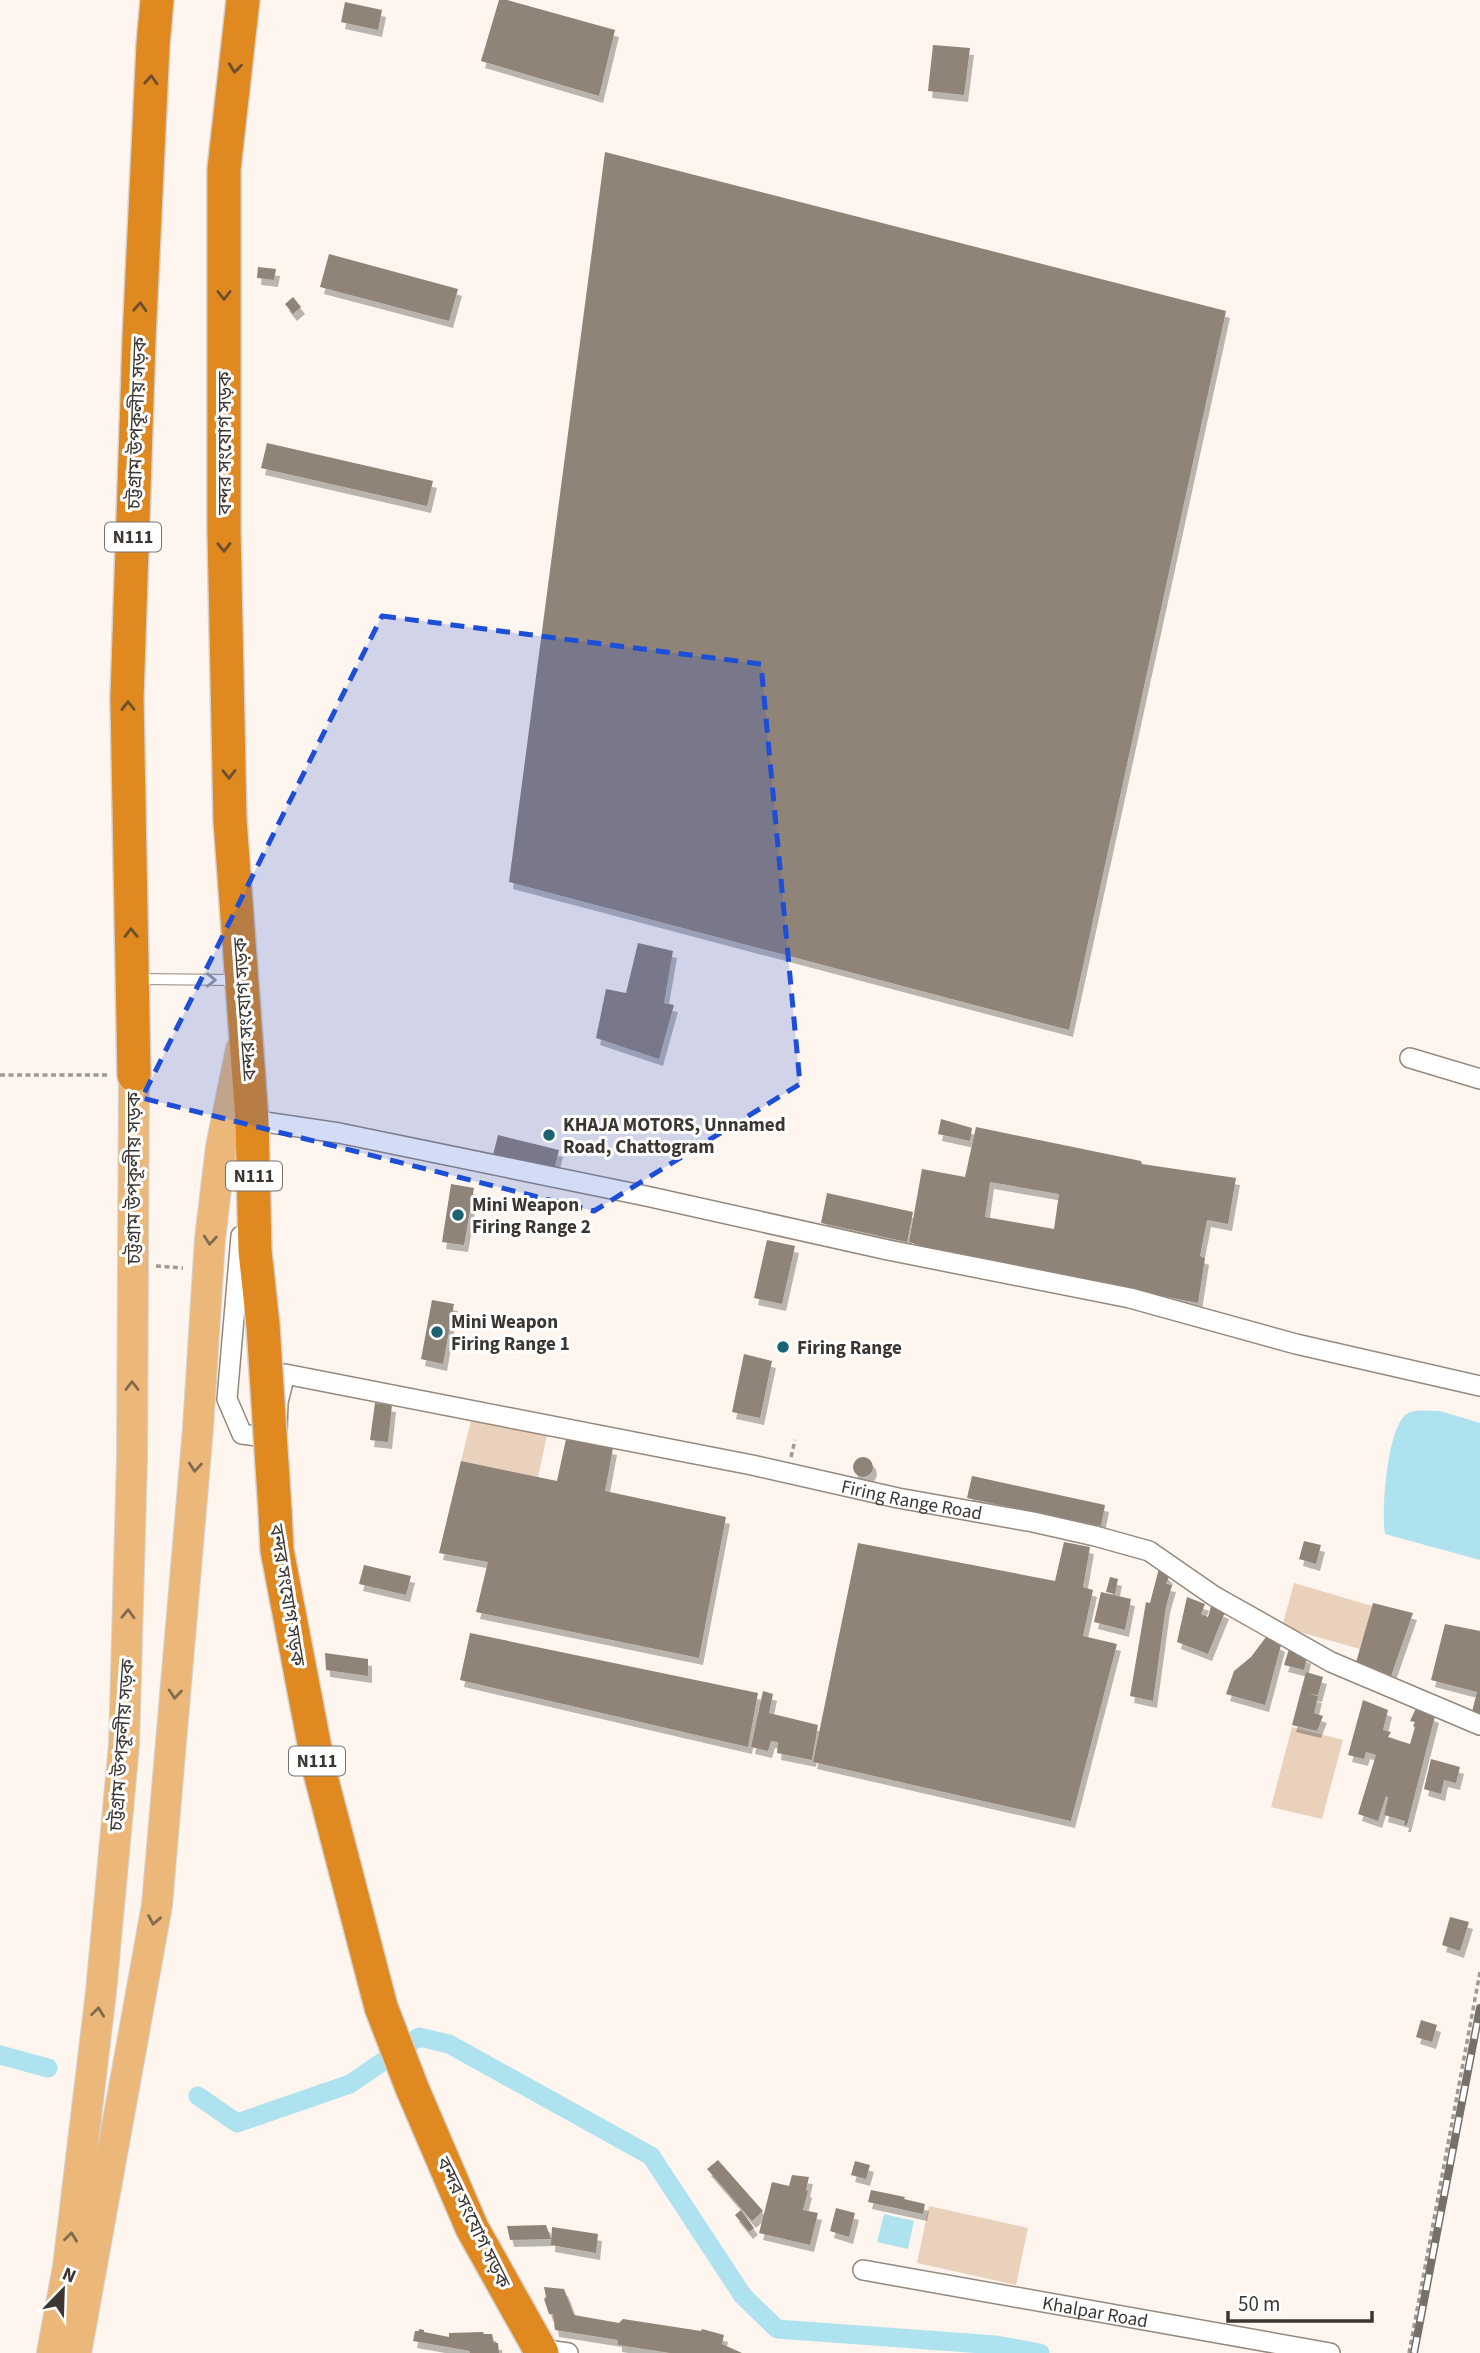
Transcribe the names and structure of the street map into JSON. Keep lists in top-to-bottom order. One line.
{"streets":{"highway":["চট্টগ্রাম উপকূলীয় সড়ক","বন্দর সংযোগ সড়ক","N111"],"street":["Firing Range Road","Khalpar Road"]},"one_way":["চট্টগ্রাম উপকূলীয় সড়ক","বন্দর সংযোগ সড়ক"],"places":["KHAJA MOTORS, Unnamed Road, Chattogram","Mini Weapon Firing Range 2","Mini Weapon Firing Range 1","Firing Range"],"scale_bar":"50 m","north":"top right"}
